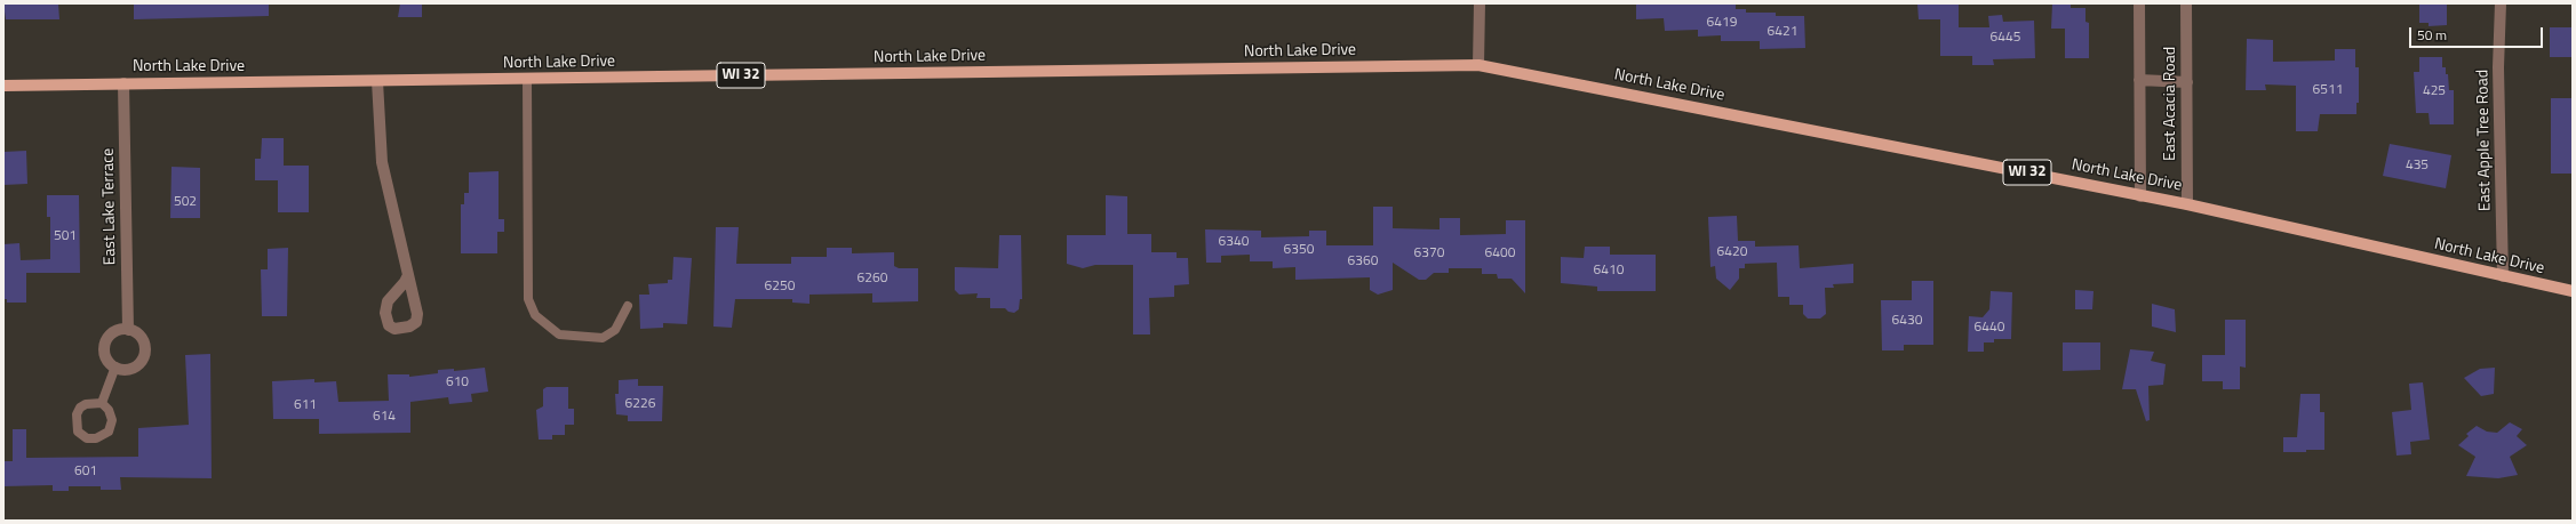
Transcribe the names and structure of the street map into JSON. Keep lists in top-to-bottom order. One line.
{"streets":{"main road":["North Lake Drive","WI 32"],"street":["East Acacia Road","East Apple Tree Road","East Lake Terrace"]},"crossings":[["North Lake Drive","East Acacia Road"],["North Lake Drive","East Apple Tree Road"],["North Lake Drive","East Lake Terrace"]],"house_numbers":["6419","6421","6445","6511","425","435","502","501","6340","6350","6420","6370","6400","6360","6410","6260","6250","6430","6440","610","6226","611","614","601"],"scale_bar":"50 m"}
